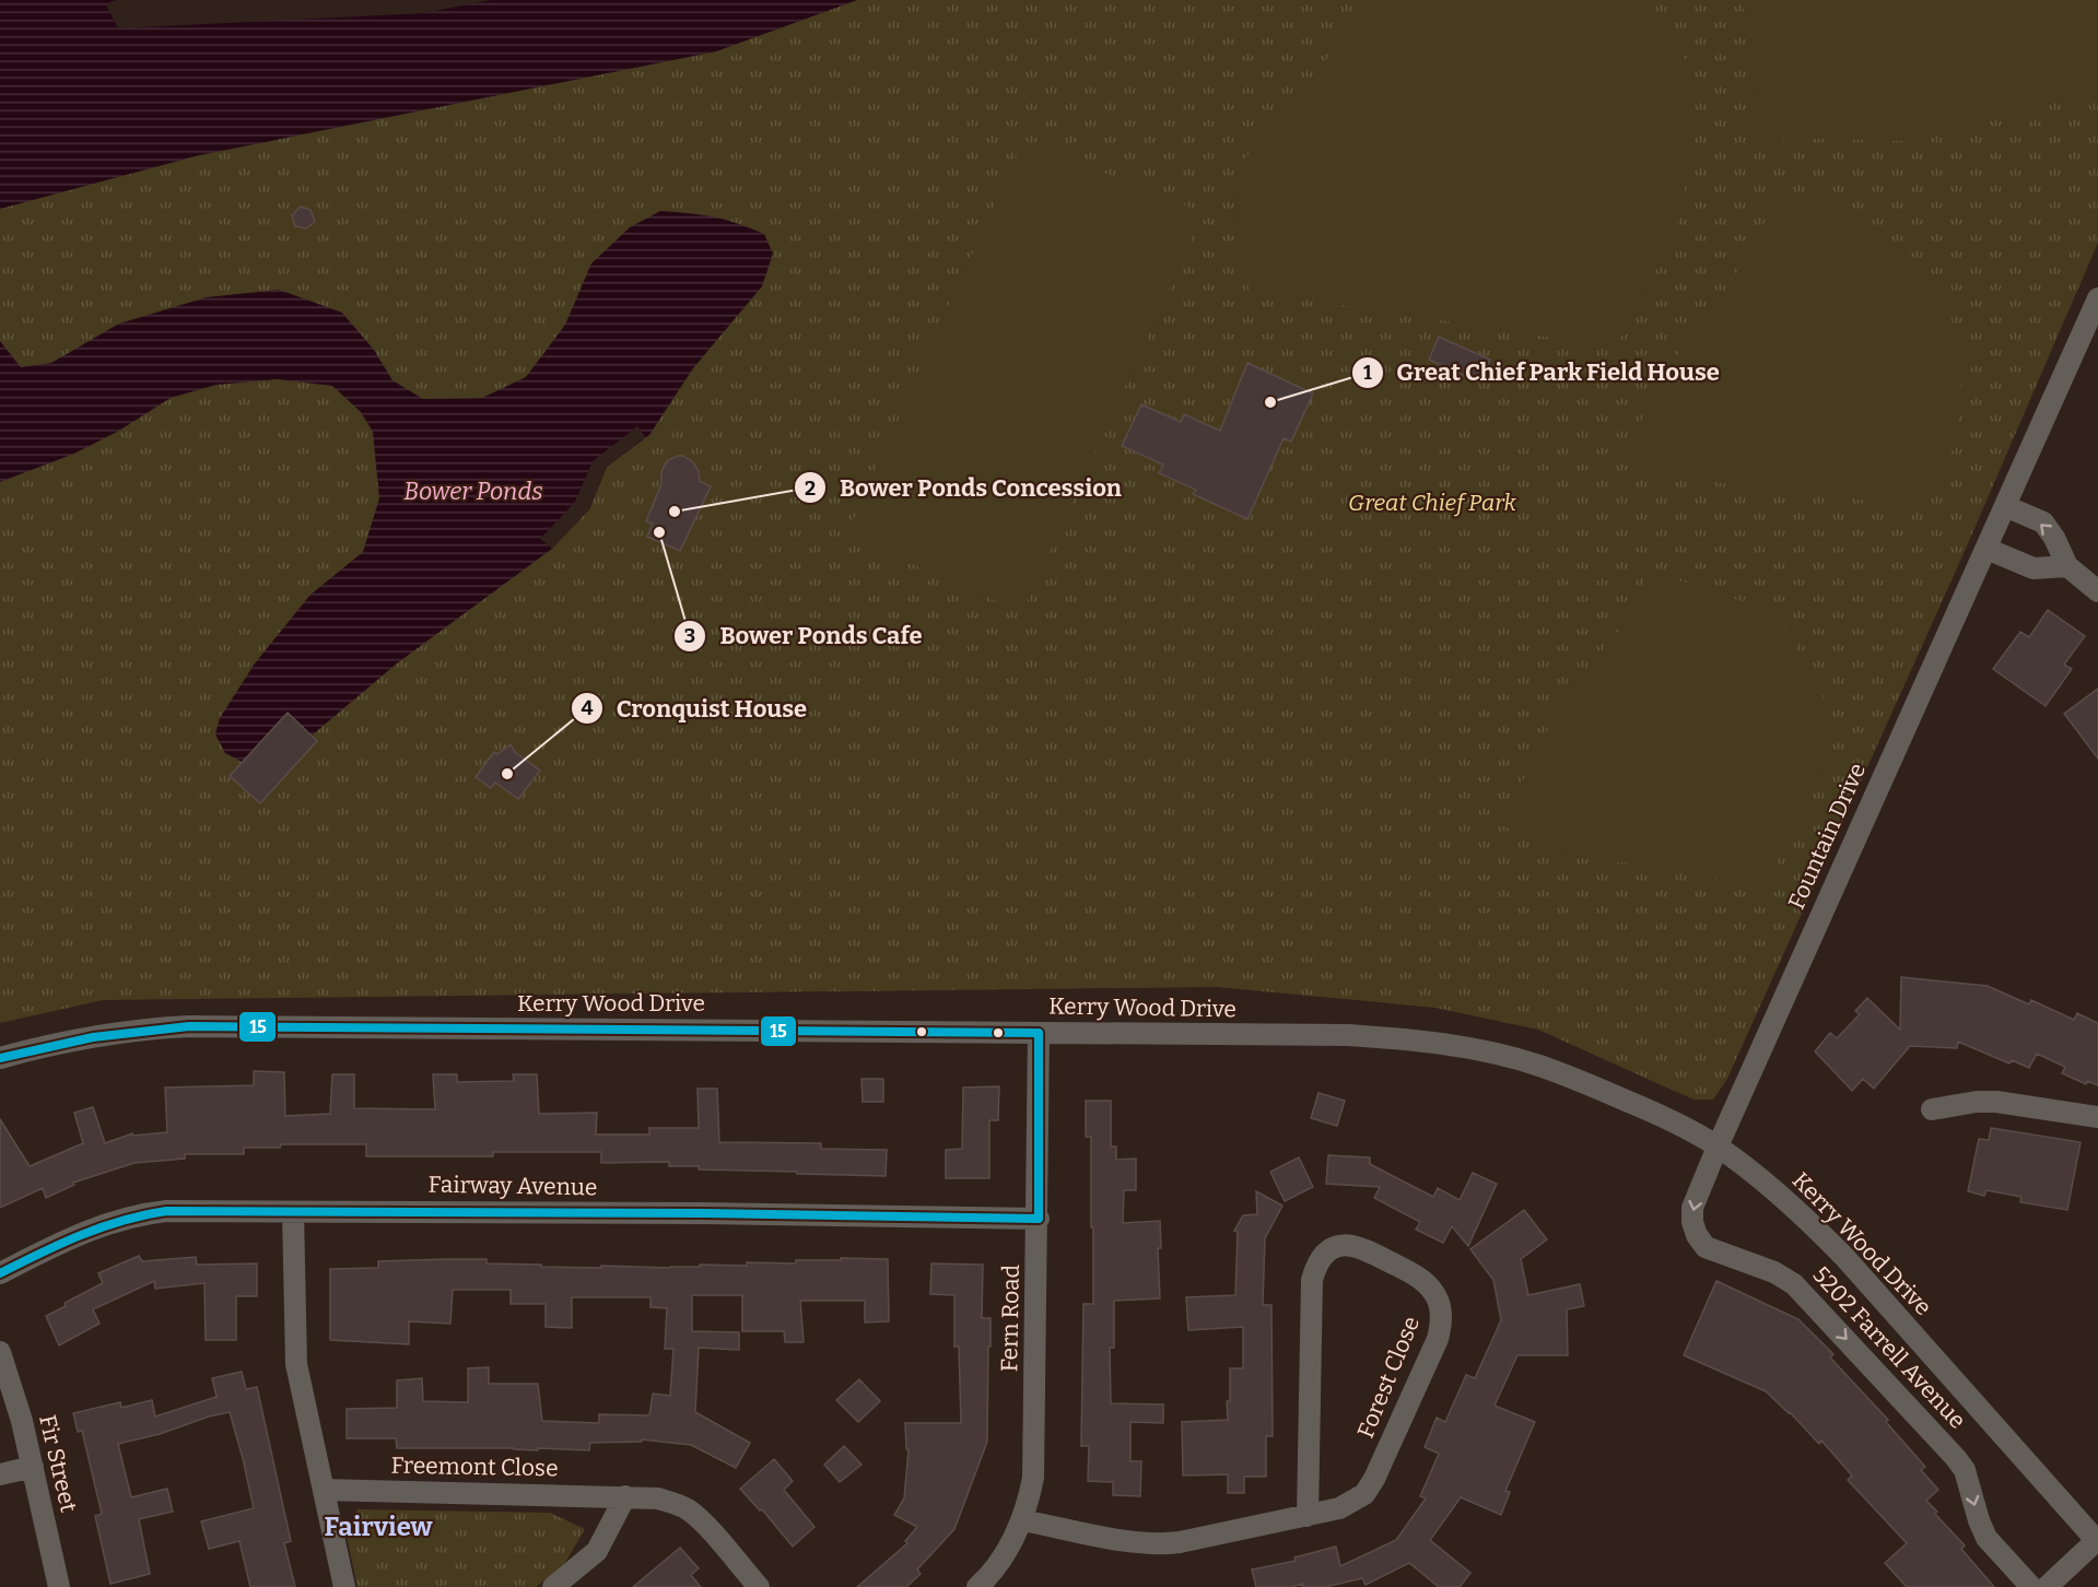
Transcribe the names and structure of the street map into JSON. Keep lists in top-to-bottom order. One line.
{"streets":{"street":["Fountain Drive","Kerry Wood Drive","Fairway Avenue","Fern Road","5202 Farrell Avenue","Forest Close","Fir Street","Freemont Close"]},"crossings":[["Fountain Drive","Kerry Wood Drive"],["Fountain Drive","5202 Farrell Avenue"],["Kerry Wood Drive","Fern Road"],["Kerry Wood Drive","5202 Farrell Avenue"],["Fairway Avenue","Fern Road"],["Fern Road","Forest Close"]],"one_way":["5202 Farrell Avenue"],"districts":["Fairview"],"water":["Bower Ponds"],"parks":["Great Chief Park"],"places":["Great Chief Park Field House","Bower Ponds Concession","Bower Ponds Cafe","Cronquist House"],"lines":["transit line 15"]}
